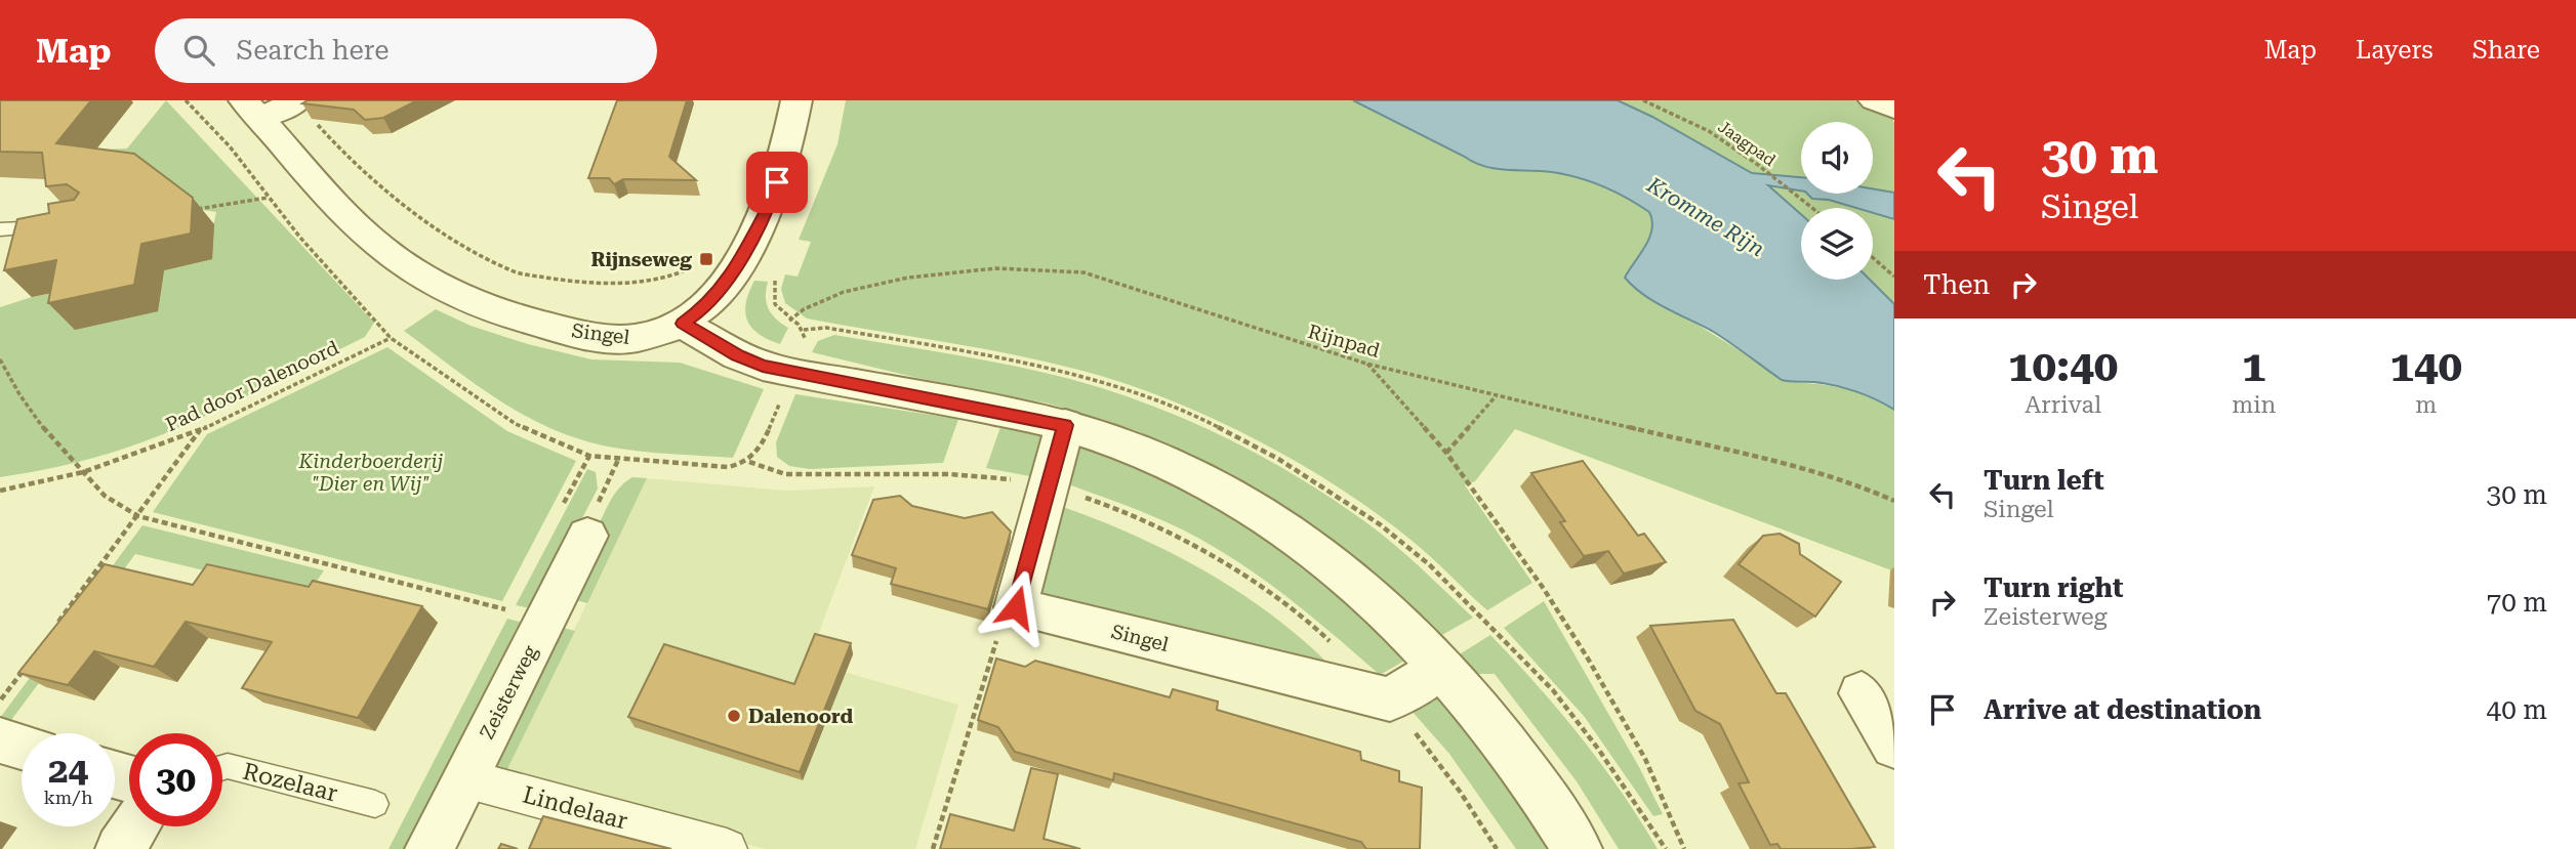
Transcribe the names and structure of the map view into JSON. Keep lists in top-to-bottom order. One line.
{"streets":{"street":["Singel","Zeisterweg","Lindelaar"],"lane":["Rozelaar"],"path":["Jaagpad","Rijnpad","Pad door Dalenoord"]},"crossings":[["Zeisterweg","Lindelaar"]],"water":["Kromme Rijn"],"parks":["Kinderboerderij \"Dier en Wij\""],"places":{"transit":["Rijnseweg"],"other":["Dalenoord"]},"page":{"header":"Map","search":"Search here","nav":["Map","Layers","Share"],"turn":["30 m","Singel"],"then":"Then","eta":["10:40","Arrival","1","min","140","m"],"list":[{"name":"Turn left","note":"Singel","value":"30 m"},{"name":"Turn right","note":"Zeisterweg","value":"70 m"},{"name":"Arrive at destination","value":"40 m"}],"speed":"24 km/h","limit":"30"}}
